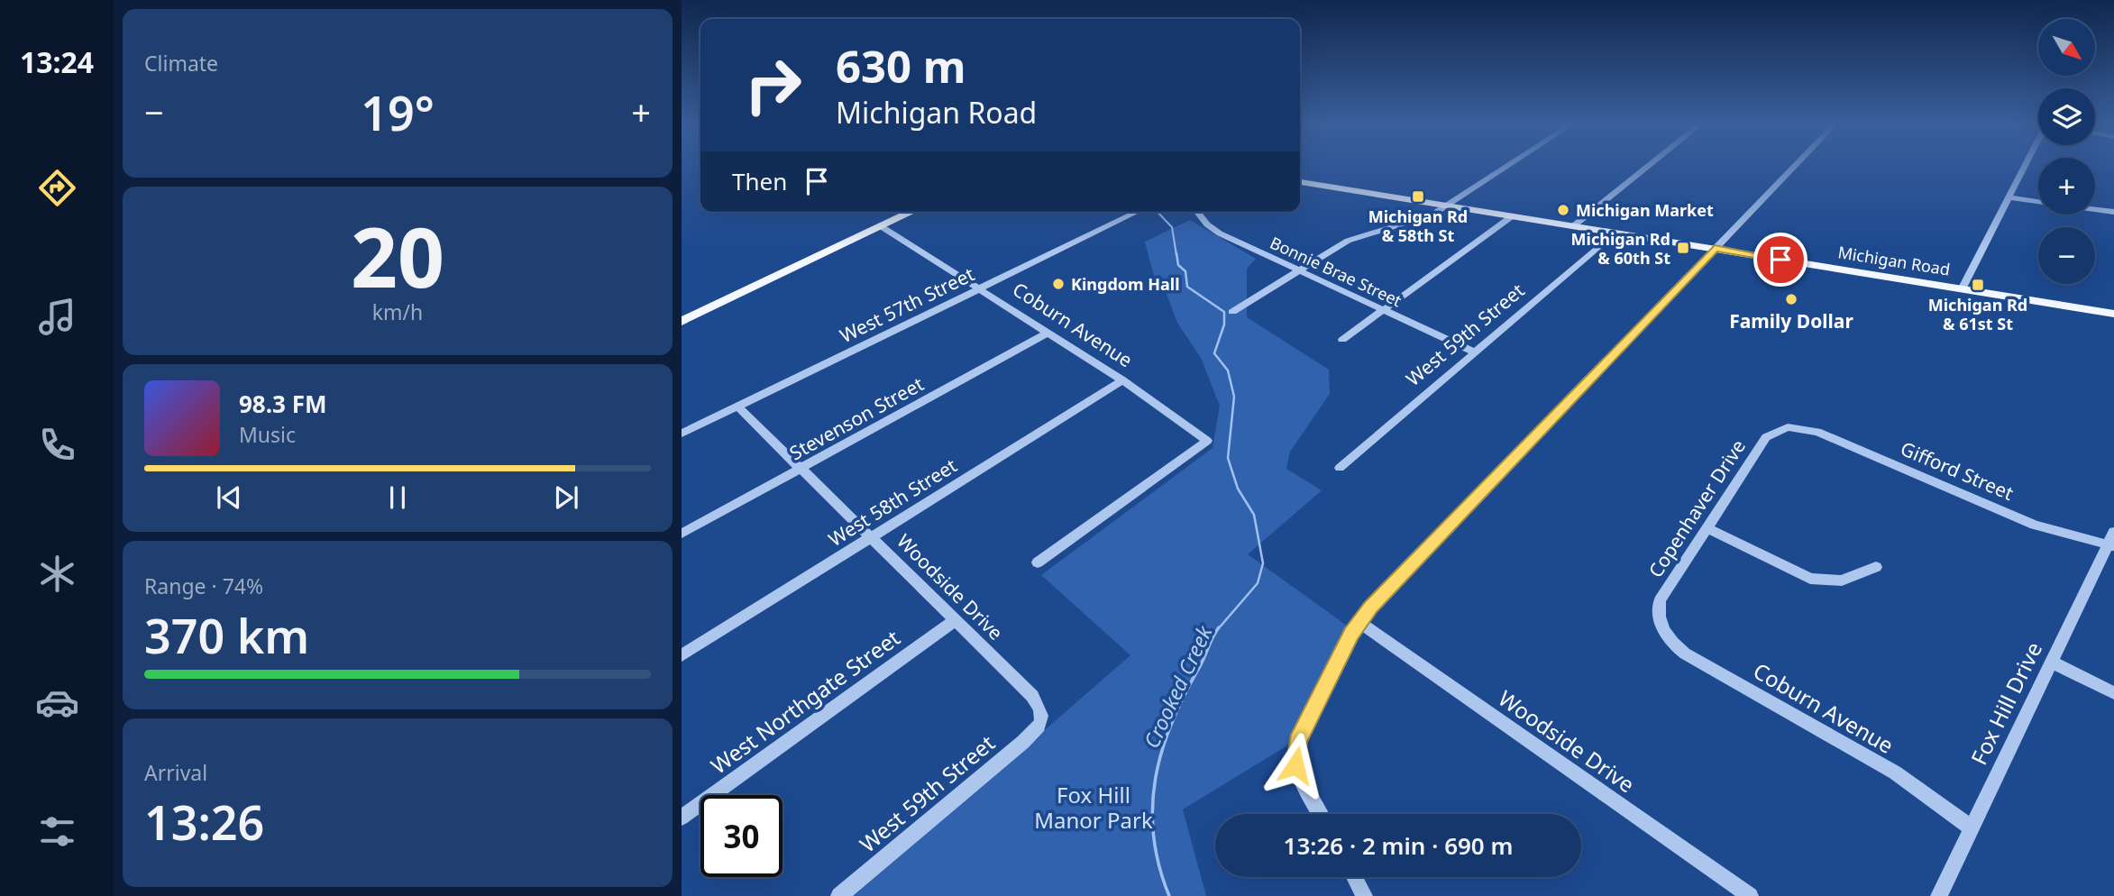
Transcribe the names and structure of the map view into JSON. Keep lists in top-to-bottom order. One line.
{"streets":{"main road":["Michigan Road"],"street":["Bonnie Brae Street","West 57th Street","Coburn Avenue","West 59th Street","Stevenson Street","Gifford Street","West 58th Street","Copenhaver Drive","Woodside Drive","West Northgate Street","Fox Hill Drive"]},"crossings":[["Michigan Road","West 59th Street"],["Bonnie Brae Street","West 59th Street"],["West 57th Street","Coburn Avenue"],["West 57th Street","Woodside Drive"],["Coburn Avenue","Stevenson Street"],["Coburn Avenue","West 58th Street"],["Coburn Avenue","Copenhaver Drive"],["Coburn Avenue","Fox Hill Drive"],["West 59th Street","Woodside Drive"],["Stevenson Street","Woodside Drive"],["Gifford Street","Copenhaver Drive"],["Gifford Street","Fox Hill Drive"],["West 58th Street","Woodside Drive"],["Woodside Drive","West Northgate Street"]],"water":["Crooked Creek"],"parks":["Fox Hill Manor Park"],"places":{"transit":["Michigan Rd & 58th St","Michigan Rd & 60th St","Michigan Rd & 61st St"],"other":["Michigan Market","Kingdom Hall","Family Dollar"]},"north":"bottom right","page":{"tabs":"13:24","tile":["Climate",["20","km/h"],["Range · 74%","370 km"],["Arrival","13:26"]],"map_buttons":["+","−"],"turn":["630 m","Michigan Road"],"heat":["−","19°","+"],"then":"Then","song":["98.3 FM","Music"],"limit":"30","trip":"13:26 · 2 min · 690 m"}}
